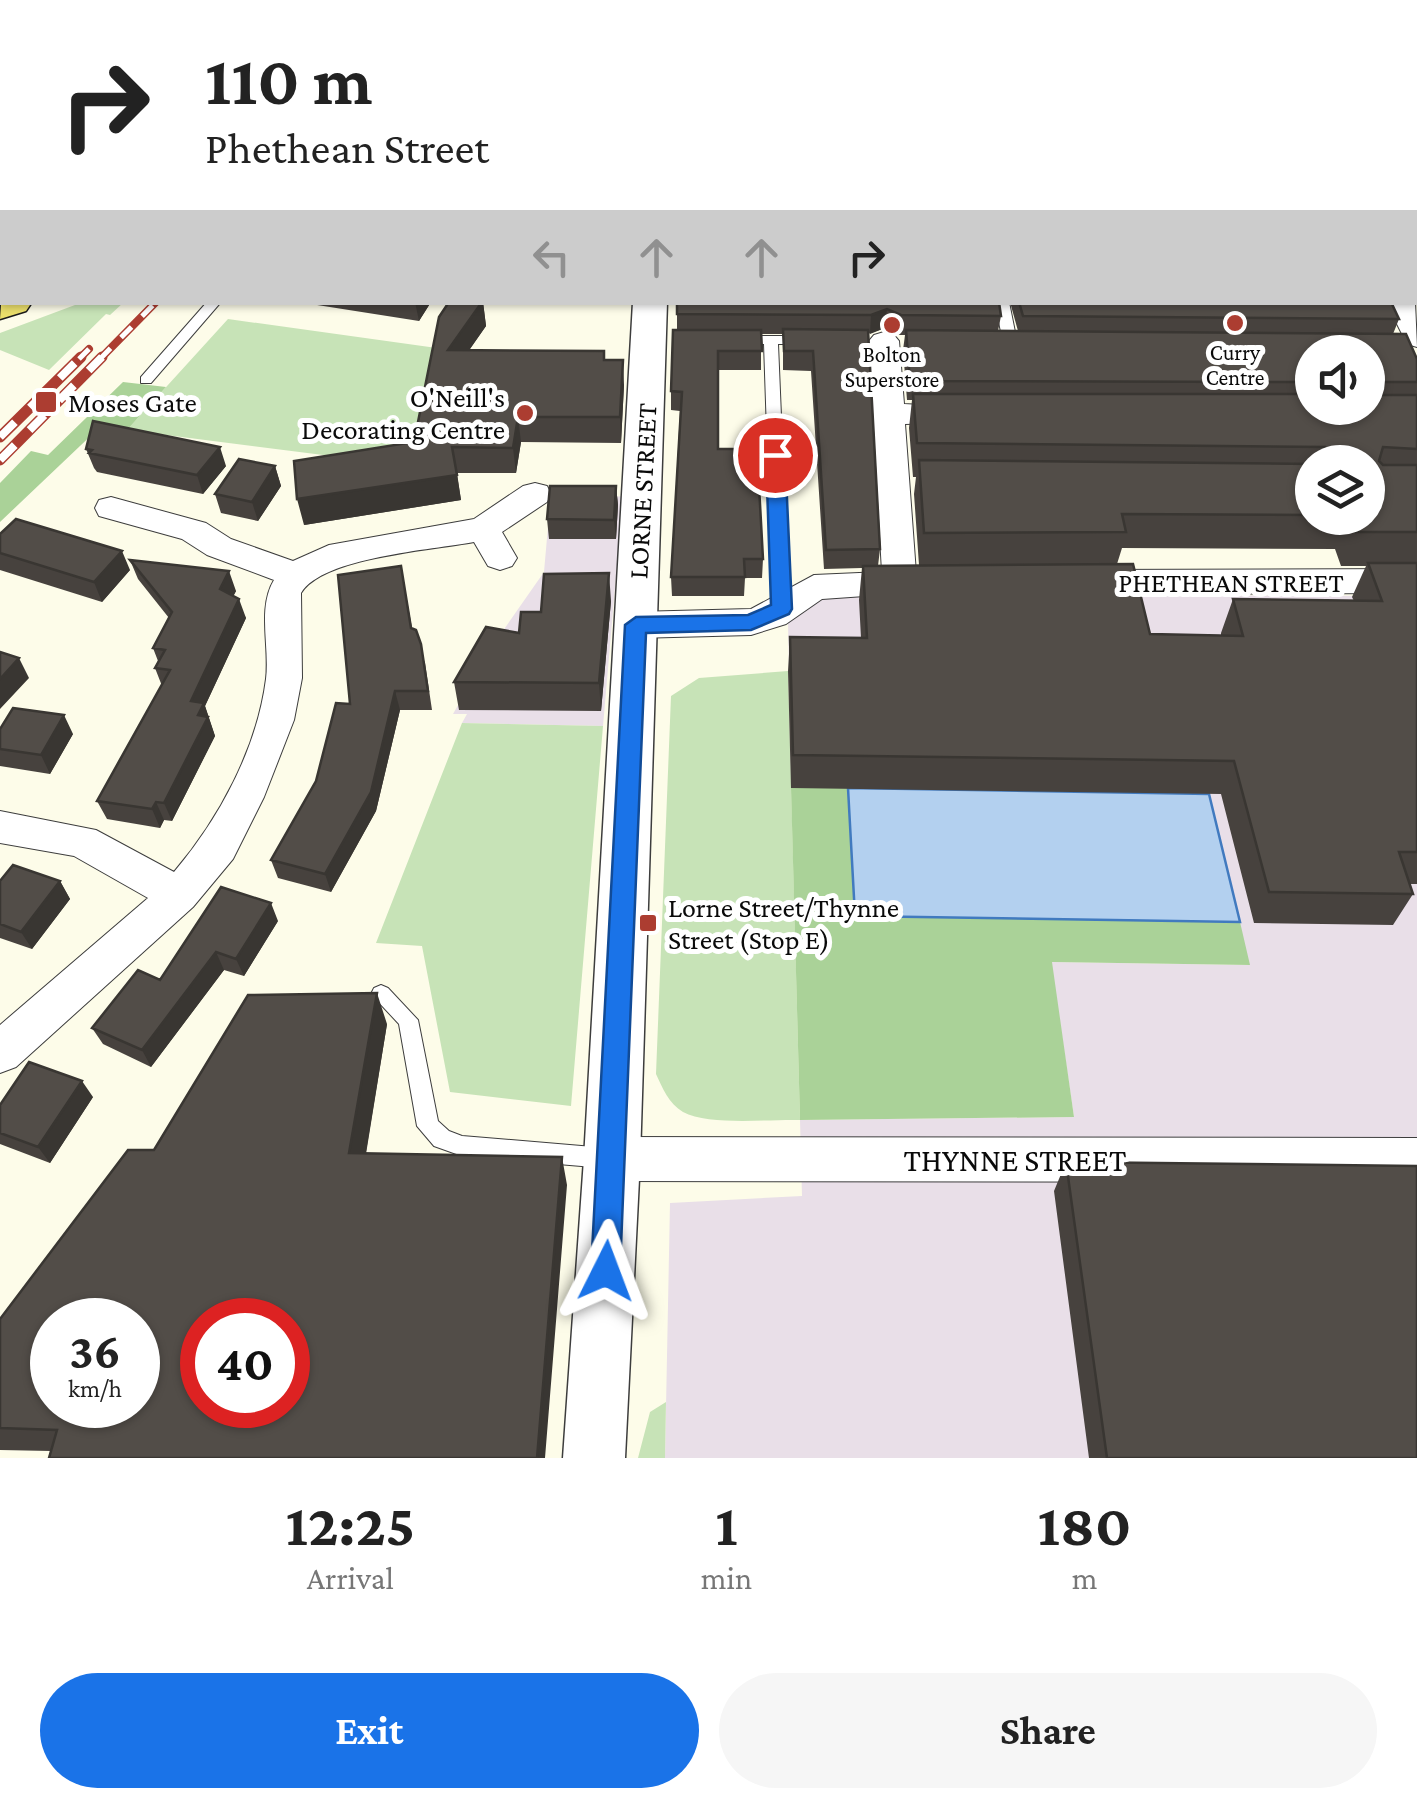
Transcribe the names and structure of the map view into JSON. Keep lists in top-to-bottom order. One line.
{"streets":{"street":["LORNE STREET","PHETHEAN STREET","THYNNE STREET"]},"crossings":[["LORNE STREET","THYNNE STREET"]],"places":{"other":["Curry Centre","Bolton Superstore","O'Neill's Decorating Centre"],"transit":["Moses Gate","Lorne Street/Thynne Street (Stop E)"]},"page":{"turn":["110 m","Phethean Street"],"speed":"36 km/h","limit":"40","eta":["12:25","Arrival","1","min","180","m"],"buttons":["Exit","Share"]}}
